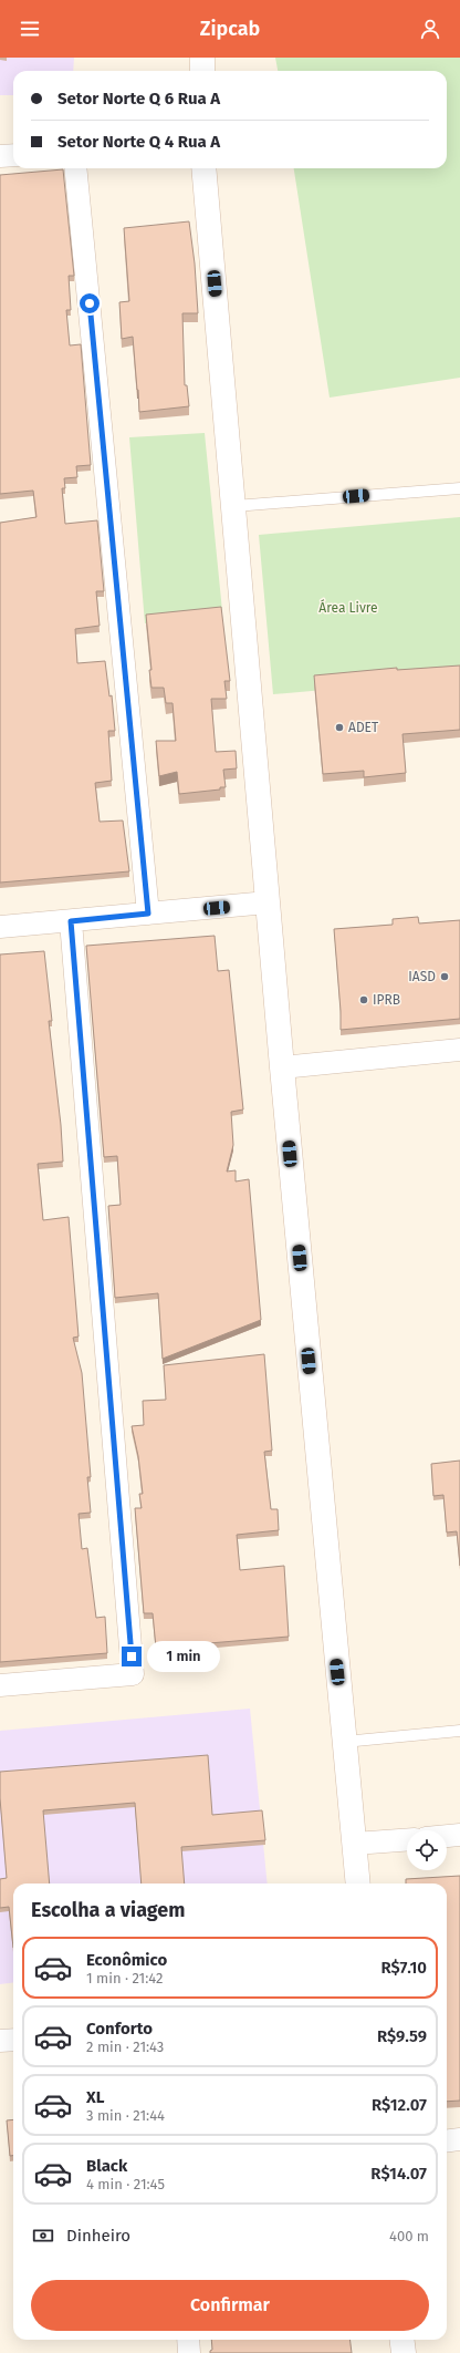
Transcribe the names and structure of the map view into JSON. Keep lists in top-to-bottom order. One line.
{"parks":["Área Livre"],"places":["ADET","IASD","IPRB"],"page":{"header":"Zipcab","banner":["Setor Norte Q 6 Rua A","Setor Norte Q 4 Rua A"],"bubble":"1 min","heading":"Escolha a viagem","list":[{"name":"Econômico","note":"1 min · 21:42","value":"R$7.10"},{"name":"Conforto","note":"2 min · 21:43","value":"R$9.59"},{"name":"XL","note":"3 min · 21:44","value":"R$12.07"},{"name":"Black","note":"4 min · 21:45","value":"R$14.07"}],"pay":["Dinheiro","400 m"],"buttons":"Confirmar"}}
